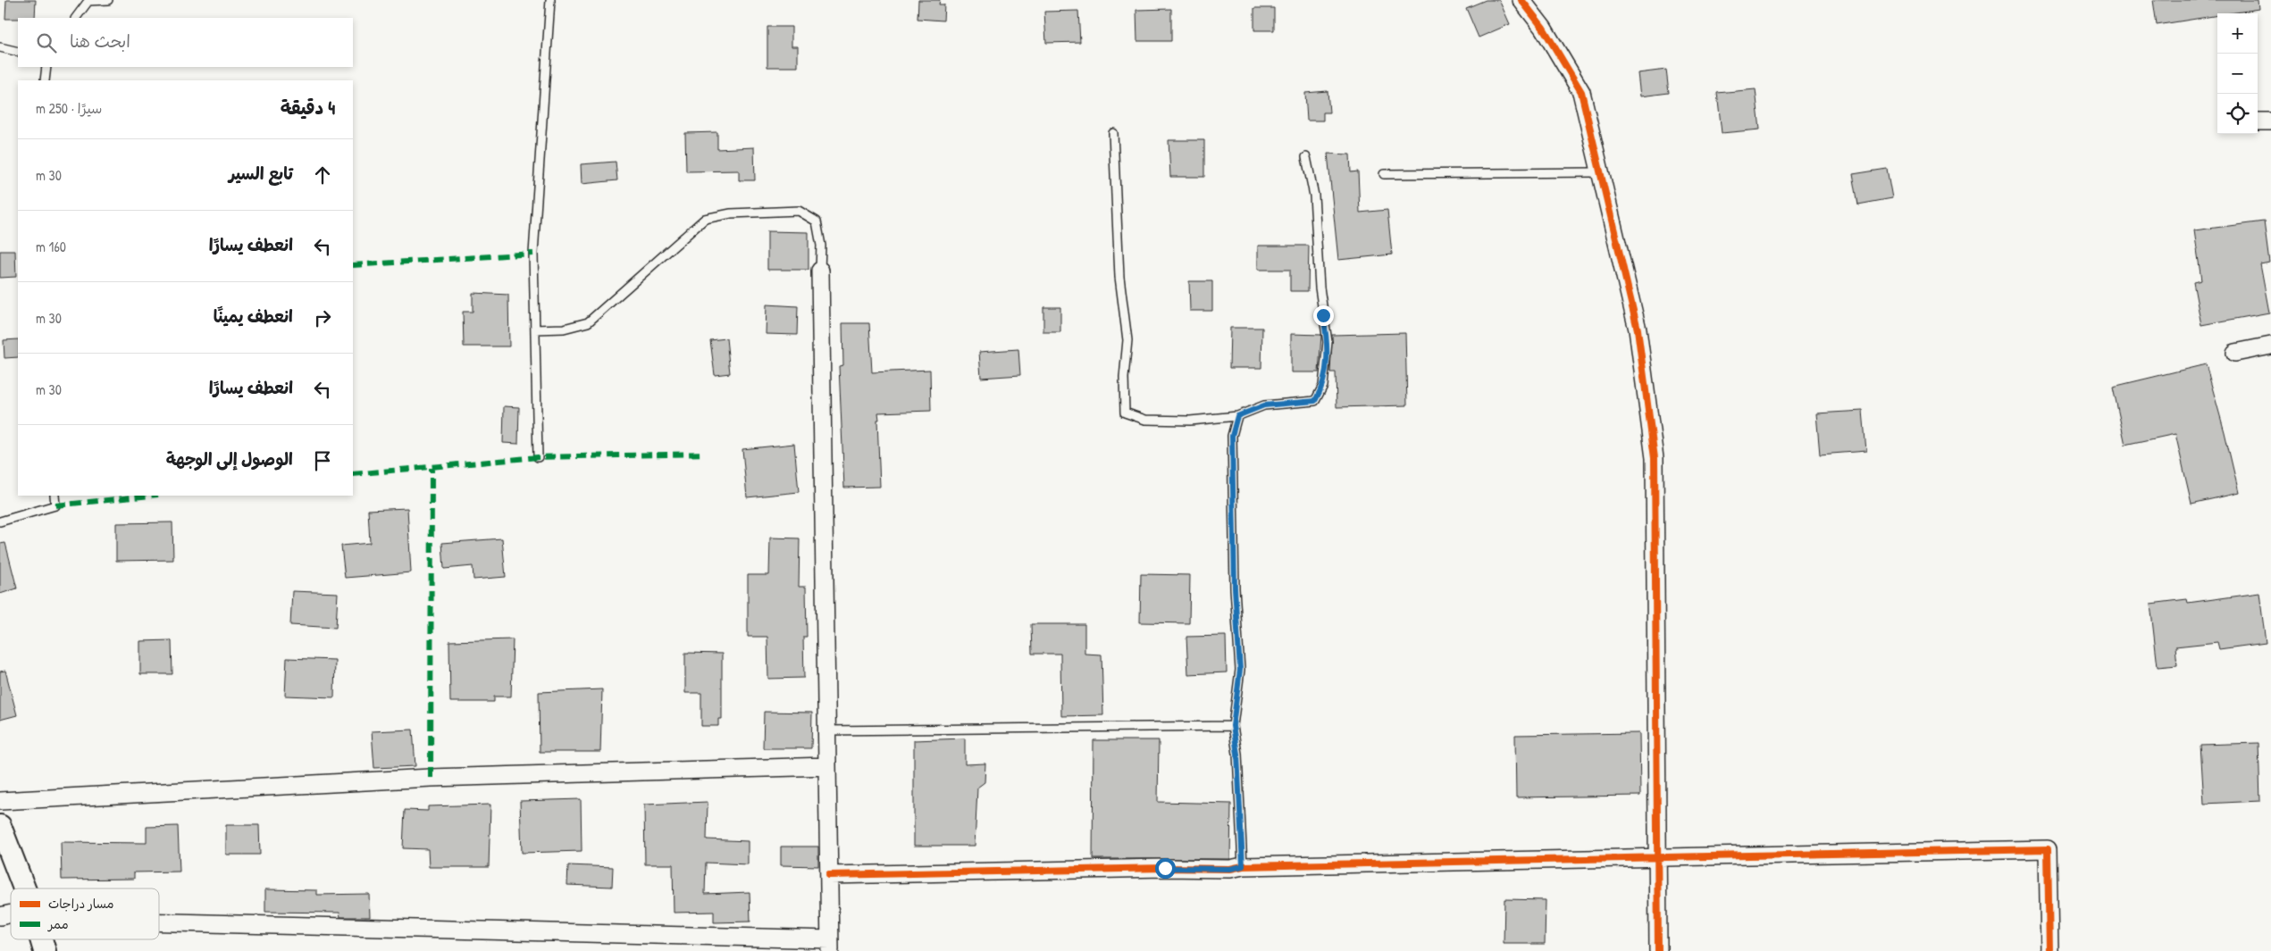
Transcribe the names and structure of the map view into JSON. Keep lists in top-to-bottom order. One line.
{"legend":["مسار دراجات","ممر"],"page":{"map_buttons":["+","−"],"search":"ابحث هنا","heading":["4 دقيقة","سيرًا · 250 m"],"list":[["تابع السير","30 m"],["انعطف يسارًا","160 m"],["انعطف يمينًا","30 m"],["انعطف يسارًا","30 m"],"الوصول إلى الوجهة"]}}
